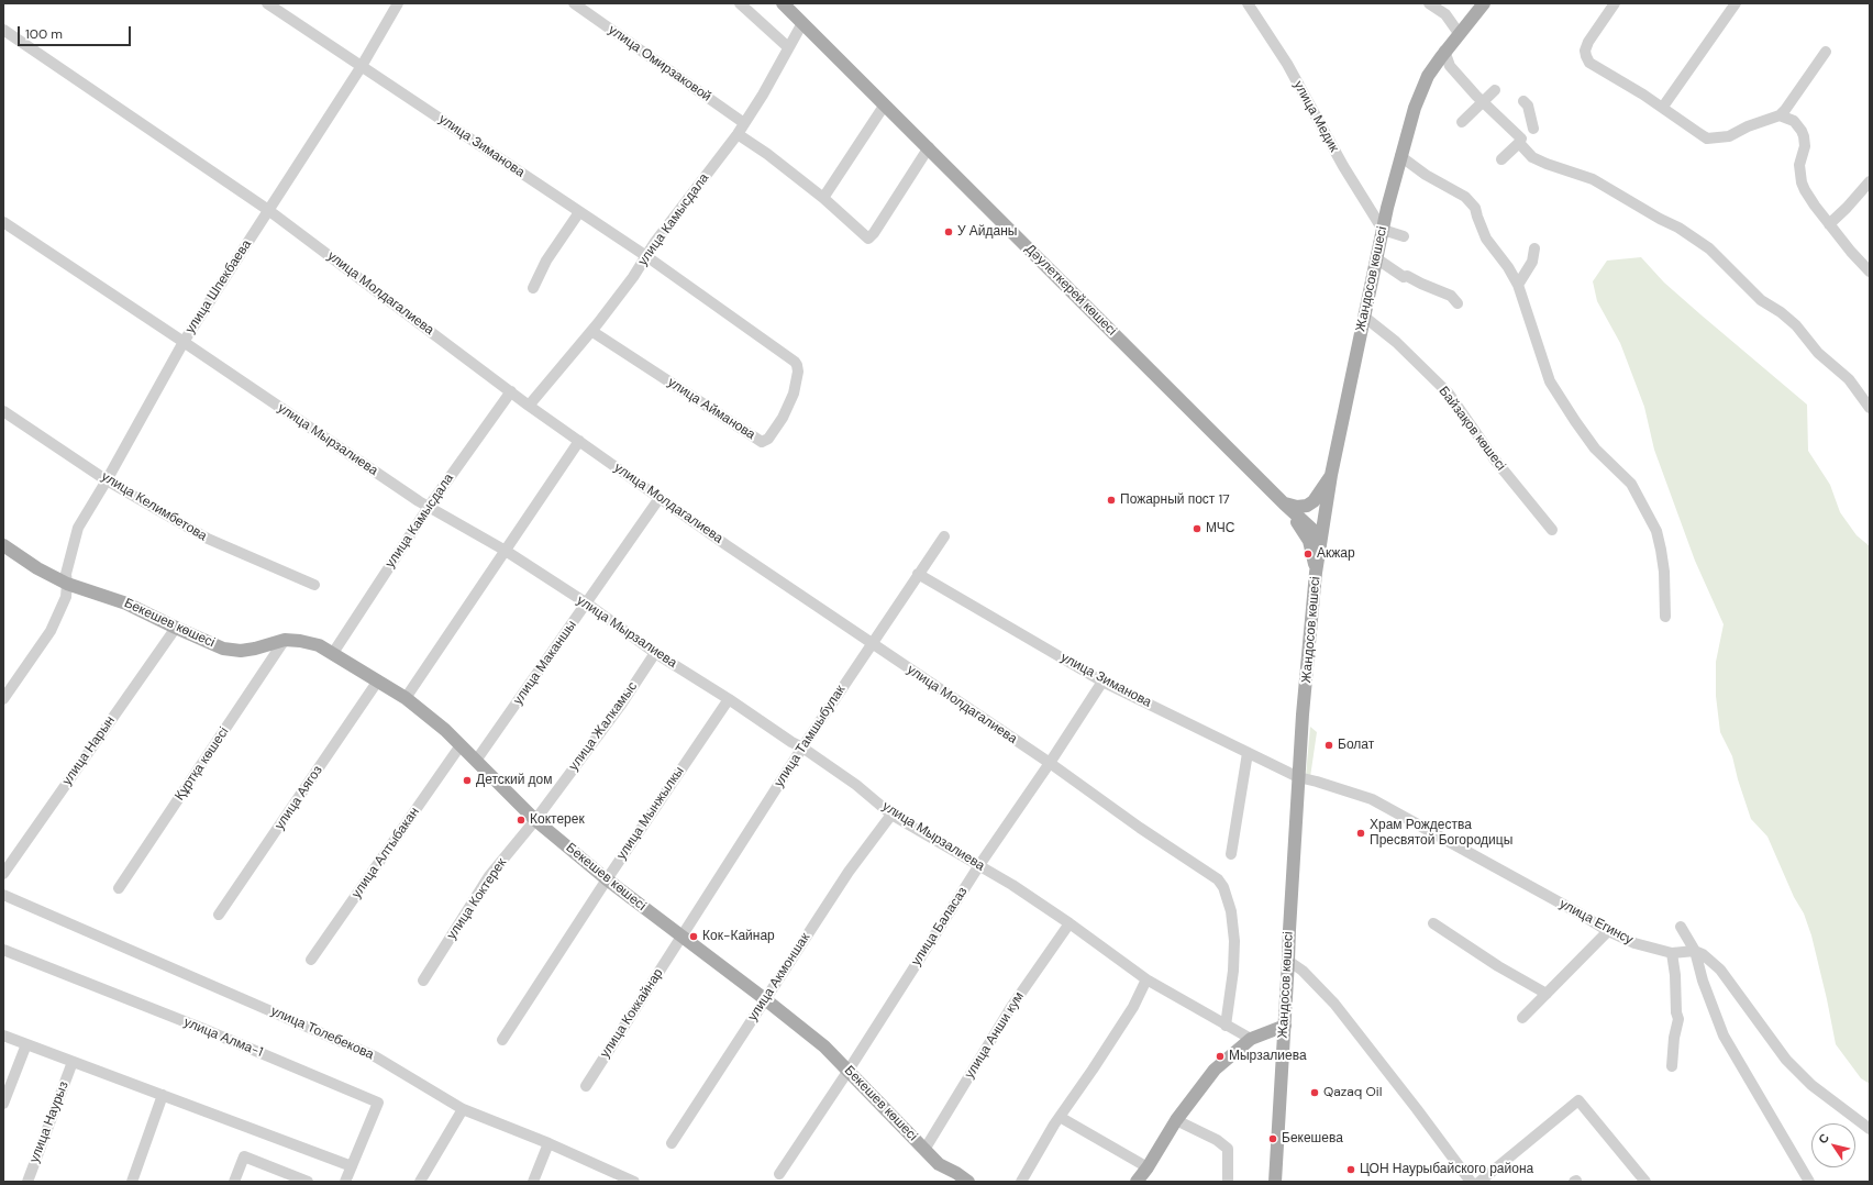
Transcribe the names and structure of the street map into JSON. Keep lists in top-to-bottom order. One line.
{"streets":{"main road":["Жандосов көшесі","Дәулеткерей көшесі","Бекешев көшесі"],"street":["улица Омирзаковой","улица Медик","улица Зиманова","улица Камысдала","улица Шпекбаева","улица Молдагалиева","улица Айманова","Байзақов көшесі","улица Мырзалиева","улица Келимбетова","улица Маканшы","улица Жалкамыс","улица Тамшыбулак","улица Нарын","Құртқа көшесі","улица Аягоз","улица Мынжылкы","улица Алтыбакан","улица Коктерек","улица Егинсу","улица Баласаз","улица Акмоншак","улица Коккайнар","улица Толебекова","улица Анши кум","улица Алма-1","улица Наурыз"]},"crossings":[["улица Омирзаковой","улица Камысдала"],["улица Медик","Жандосов көшесі"],["улица Зиманова","улица Камысдала"],["улица Зиманова","Жандосов көшесі"],["улица Зиманова","улица Шпекбаева"],["улица Зиманова","улица Айманова"],["улица Зиманова","улица Тамшыбулак"],["улица Зиманова","улица Егинсу"],["улица Зиманова","улица Баласаз"],["улица Камысдала","Дәулеткерей көшесі"],["улица Камысдала","улица Молдагалиева"],["улица Камысдала","улица Айманова"],["улица Камысдала","улица Мырзалиева"],["улица Камысдала","Бекешев көшесі"],["Жандосов көшесі","Байзақов көшесі"],["Жандосов көшесі","улица Егинсу"],["улица Шпекбаева","улица Молдагалиева"],["улица Шпекбаева","улица Мырзалиева"],["улица Шпекбаева","улица Келимбетова"],["улица Шпекбаева","Бекешев көшесі"],["улица Молдагалиева","улица Мырзалиева"],["улица Молдагалиева","улица Маканшы"],["улица Молдагалиева","улица Тамшыбулак"],["улица Молдагалиева","улица Баласаз"],["улица Мырзалиева","улица Маканшы"],["улица Мырзалиева","улица Жалкамыс"],["улица Мырзалиева","улица Тамшыбулак"],["улица Мырзалиева","улица Мынжылкы"],["улица Мырзалиева","улица Баласаз"],["улица Мырзалиева","улица Акмоншак"],["улица Мырзалиева","улица Анши кум"],["Бекешев көшесі","улица Маканшы"],["Бекешев көшесі","улица Жалкамыс"],["Бекешев көшесі","улица Тамшыбулак"],["Бекешев көшесі","улица Нарын"],["Бекешев көшесі","Құртқа көшесі"],["Бекешев көшесі","улица Аягоз"],["Бекешев көшесі","улица Мынжылкы"],["Бекешев көшесі","улица Алтыбакан"],["Бекешев көшесі","улица Коктерек"],["Бекешев көшесі","улица Баласаз"],["Бекешев көшесі","улица Акмоншак"],["Бекешев көшесі","улица Коккайнар"],["Бекешев көшесі","улица Анши кум"],["улица Жалкамыс","улица Коктерек"],["улица Тамшыбулак","улица Коккайнар"]],"places":["У Айданы","Пожарный пост 17","МЧС","Акжар","Болат","Детский дом","Коктерек","Храм Рождества Пресвятой Богородицы","Кок-Кайнар","Мырзалиева","Qazaq Oil","Бекешева","ЦОН Наурыбайского района"],"scale_bar":"100 m","north":"top left"}
